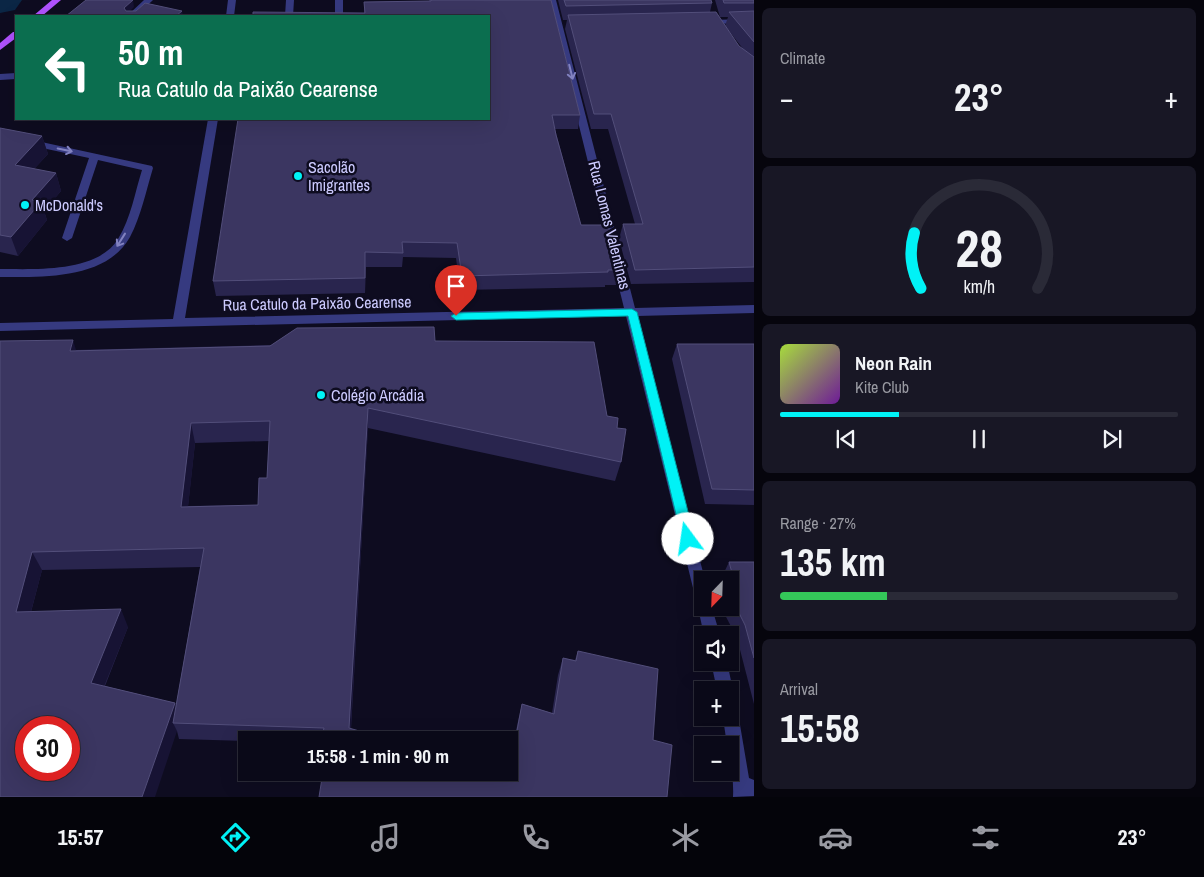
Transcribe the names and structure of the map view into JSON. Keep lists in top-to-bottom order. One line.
{"streets":{"street":["Rua Lomas Valentinas","Rua Catulo da Paixão Cearense"]},"crossings":[["Rua Lomas Valentinas","Rua Catulo da Paixão Cearense"]],"one_way":["Rua Lomas Valentinas"],"places":["Sacolão Imigrantes","McDonald's","Colégio Arcádia"],"north":"bottom left","page":{"tile":["Climate",["Range · 27%","135 km"],["Arrival","15:58"]],"turn":["50 m","Rua Catulo da Paixão Cearense"],"heat":["−","23°","+"],"song":["Neon Rain","Kite Club"],"map_buttons":["+","−"],"limit":"30","trip":"15:58 · 1 min · 90 m","tabs":["15:57","23°"],"gauge":["28","km/h"]}}
